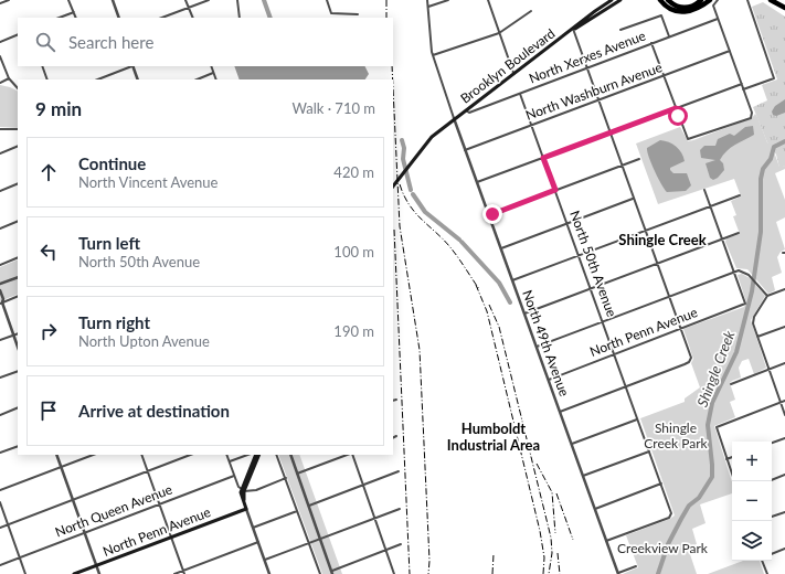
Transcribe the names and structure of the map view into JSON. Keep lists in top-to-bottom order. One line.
{"streets":{"main road":["Brooklyn Boulevard","North Penn Avenue"],"street":["North Xerxes Avenue","North Washburn Avenue","North 50th Avenue","North 49th Avenue","North Queen Avenue"]},"crossings":[["North Xerxes Avenue","Brooklyn Boulevard"],["North Xerxes Avenue","North 50th Avenue"],["Brooklyn Boulevard","North 49th Avenue"],["North Washburn Avenue","North 50th Avenue"],["North Washburn Avenue","North 49th Avenue"],["North 50th Avenue","North Penn Avenue"],["North 50th Avenue","North 49th Avenue"],["North Penn Avenue","North 49th Avenue"]],"districts":["Shingle Creek","Humboldt Industrial Area"],"water":["Shingle Creek"],"parks":["Shingle Creek Park","Creekview Park"],"page":{"search":"Search here","heading":["9 min","Walk · 710 m"],"list":[["Continue","North Vincent Avenue","420 m"],["Turn left","North 50th Avenue","100 m"],["Turn right","North Upton Avenue","190 m"],"Arrive at destination"],"map_buttons":["+","−"]}}
